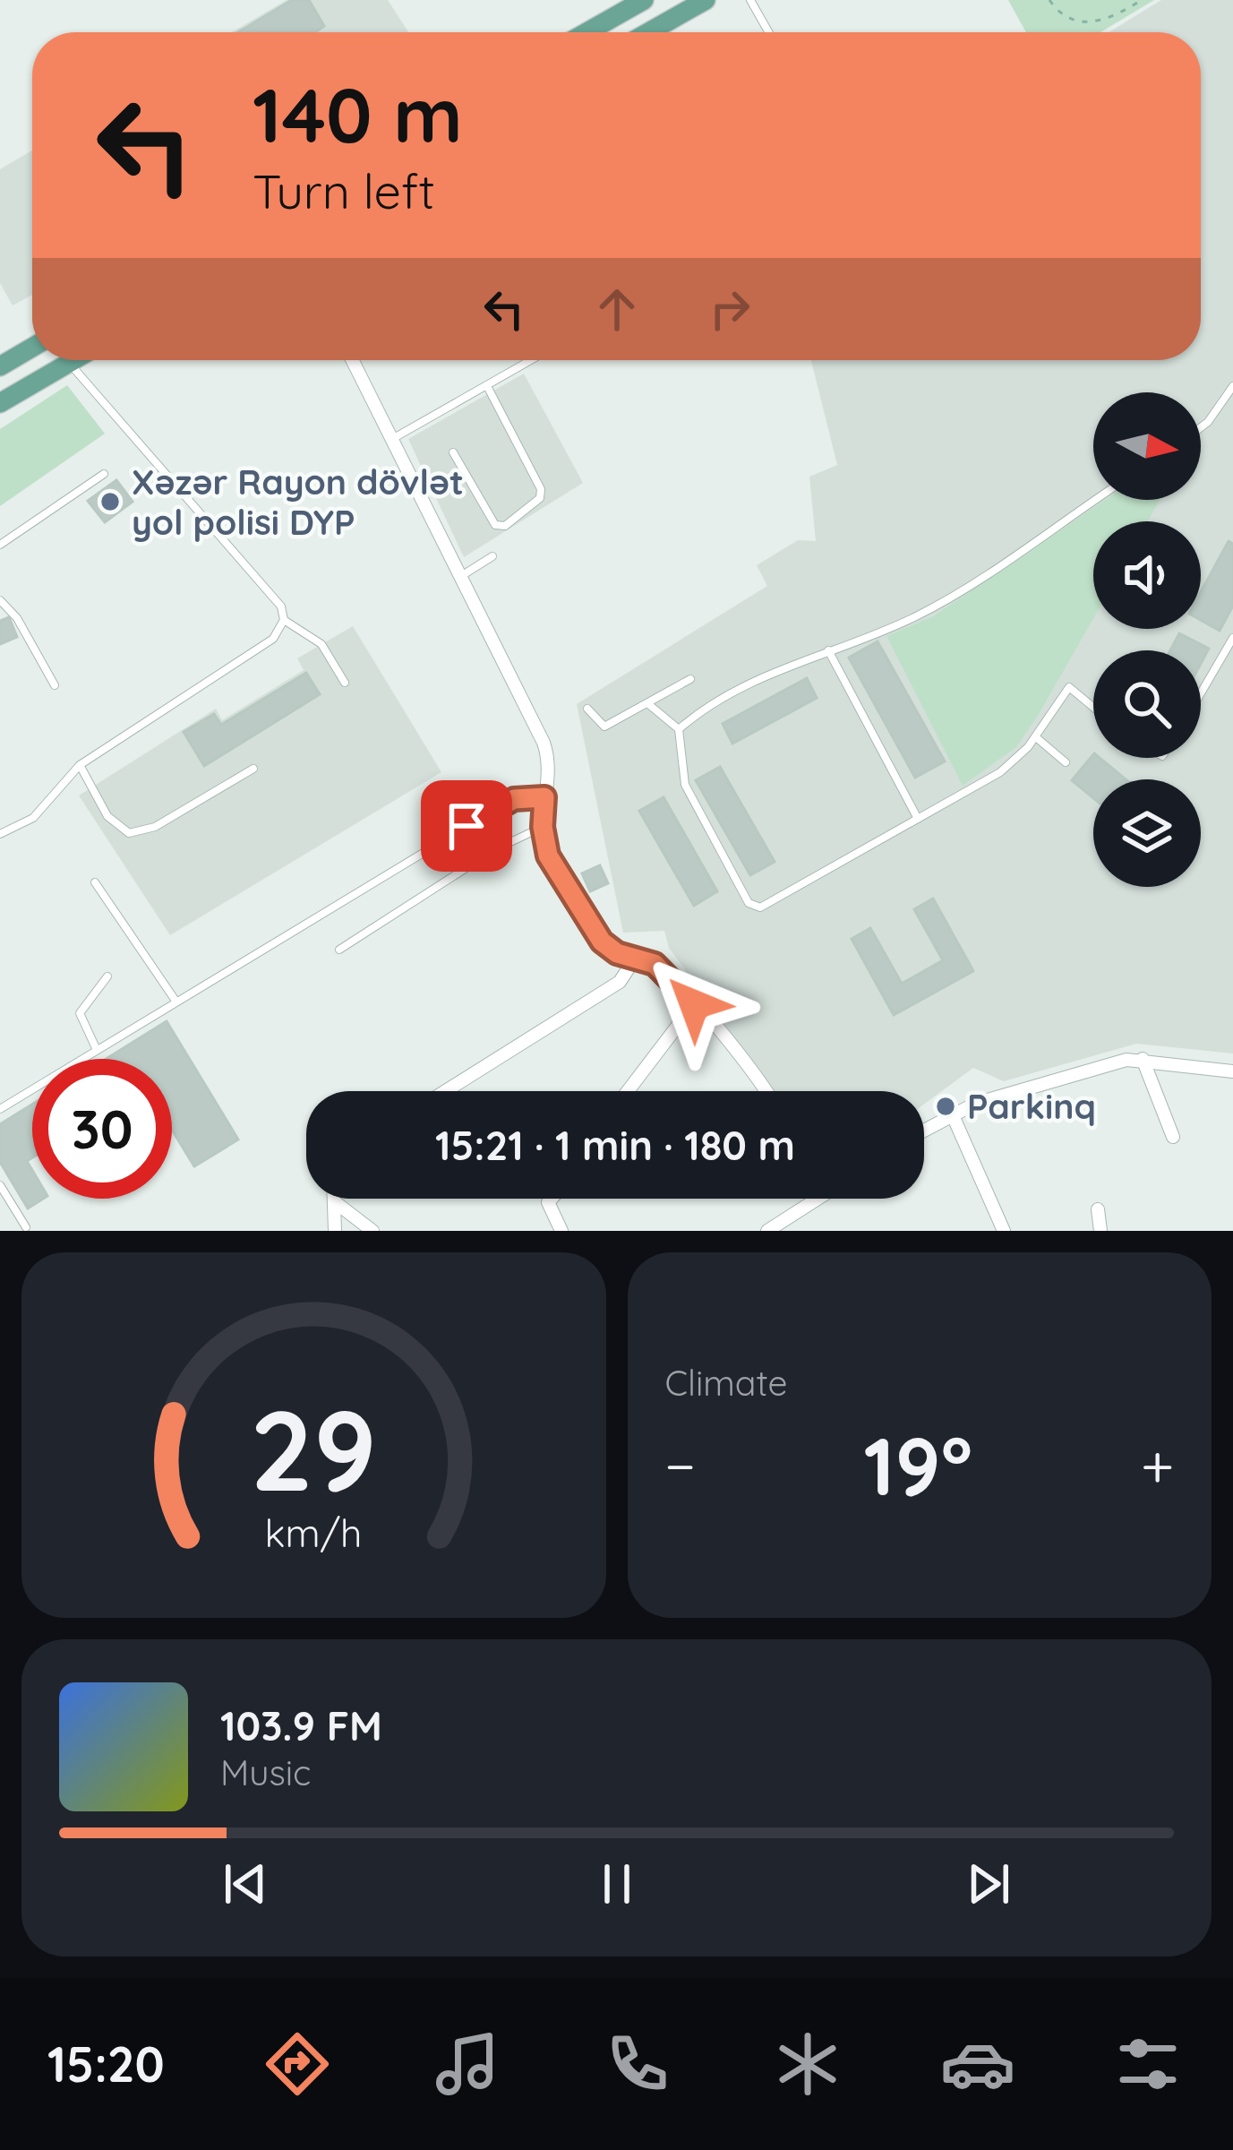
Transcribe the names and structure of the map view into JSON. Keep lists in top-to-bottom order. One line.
{"places":["Xəzər Rayon dövlət yol polisi DYP","Parkinq"],"north":"right","page":{"turn":["140 m","Turn left"],"limit":"30","trip":"15:21 · 1 min · 180 m","tile":"Climate","heat":["−","19°","+"],"song":["103.9 FM","Music"],"tabs":"15:20","gauge":["29","km/h"]}}
